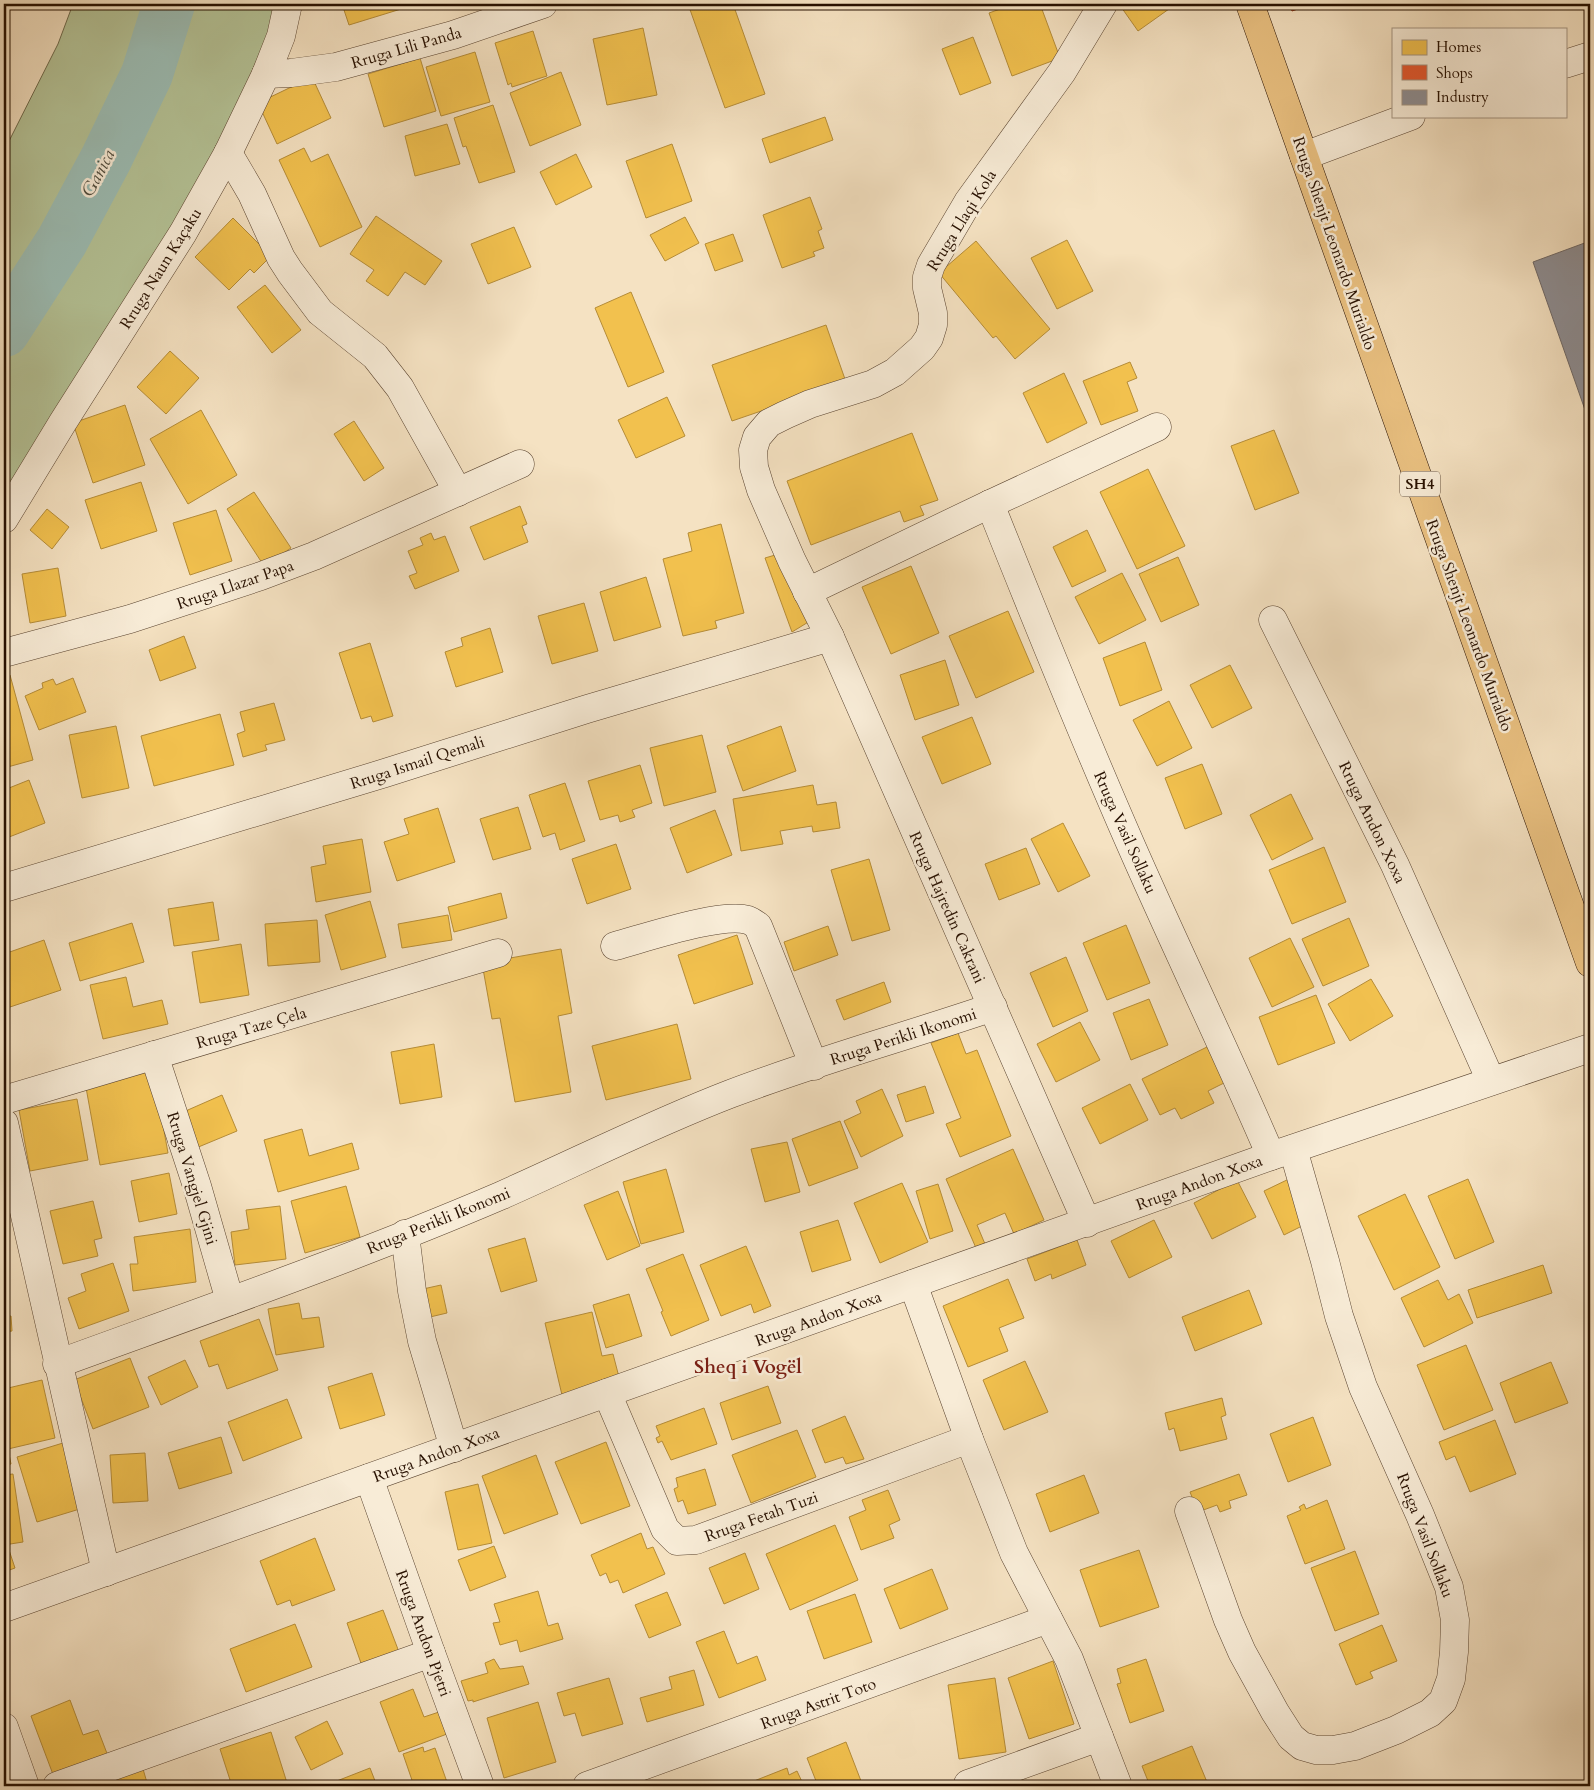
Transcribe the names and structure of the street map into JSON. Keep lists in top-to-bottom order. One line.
{"streets":{"main road":["Rruga Shenjt Leonardo Murialdo","SH4"],"street":["Rruga Lili Panda","Rruga Llaqi Kola","Rruga Naun Kaçaku","Rruga Llazar Papa","Rruga Ismail Qemali","Rruga Andon Xoxa","Rruga Vasil Sollaku","Rruga Hajredin Cakrani","Rruga Taze Çela","Rruga Perikli Ikonomi","Rruga Vangjel Gjini","Rruga Fetah Tuzi","Rruga Andon Pjetri","Rruga Astrit Toto"]},"crossings":[["Rruga Lili Panda","Rruga Naun Kaçaku"],["Rruga Llaqi Kola","Rruga Hajredin Cakrani"],["Rruga Ismail Qemali","Rruga Hajredin Cakrani"],["Rruga Andon Xoxa","Rruga Vasil Sollaku"],["Rruga Andon Xoxa","Rruga Hajredin Cakrani"],["Rruga Andon Xoxa","Rruga Fetah Tuzi"],["Rruga Andon Xoxa","Rruga Andon Pjetri"],["Rruga Hajredin Cakrani","Rruga Perikli Ikonomi"],["Rruga Taze Çela","Rruga Vangjel Gjini"],["Rruga Perikli Ikonomi","Rruga Vangjel Gjini"]],"districts":["Sheq i Vogël"],"water":["Ganica"],"legend":["Homes","Shops","Industry"]}
